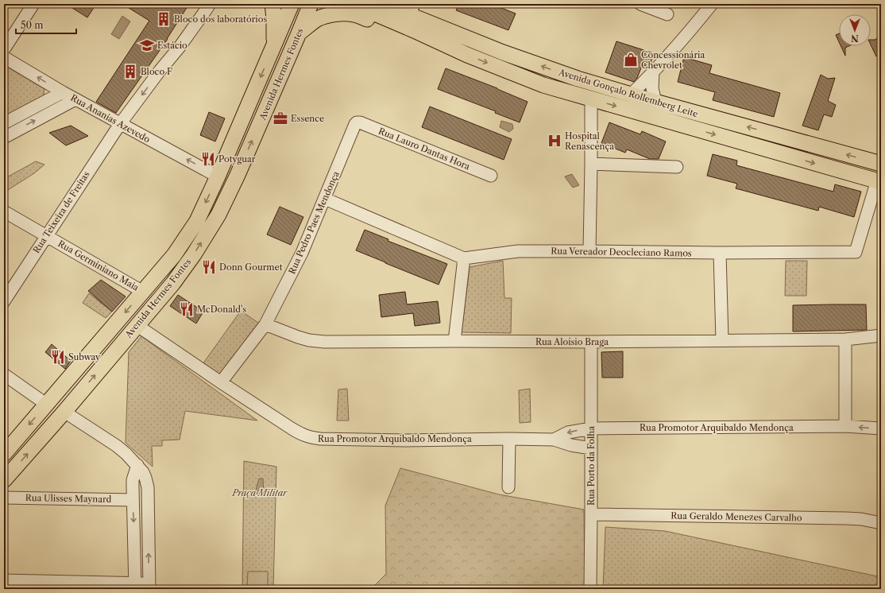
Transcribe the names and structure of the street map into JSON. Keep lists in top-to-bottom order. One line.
{"streets":{"main road":["Avenida Hermes Fontes","Avenida Gonçalo Rollemberg Leite"],"street":["Rua Ananias Azevedo","Rua Lauro Dantas Hora","Rua Teixeira de Freitas","Rua Pedro Paes Mendonça","Rua Vereador Deocleciano Ramos","Rua Germiniano Maia","Rua Aloísio Braga","Rua Promotor Arquibaldo Mendonça","Rua Porto da Folha","Rua Ulisses Maynard","Rua Geraldo Menezes Carvalho"]},"crossings":[["Avenida Hermes Fontes","Rua Ananias Azevedo"],["Avenida Hermes Fontes","Rua Germiniano Maia"],["Avenida Hermes Fontes","Rua Promotor Arquibaldo Mendonça"],["Avenida Gonçalo Rollemberg Leite","Rua Vereador Deocleciano Ramos"],["Rua Ananias Azevedo","Rua Teixeira de Freitas"],["Rua Lauro Dantas Hora","Rua Pedro Paes Mendonça"],["Rua Teixeira de Freitas","Rua Germiniano Maia"],["Rua Pedro Paes Mendonça","Rua Aloísio Braga"],["Rua Pedro Paes Mendonça","Rua Promotor Arquibaldo Mendonça"],["Rua Aloísio Braga","Rua Porto da Folha"],["Rua Promotor Arquibaldo Mendonça","Rua Porto da Folha"],["Rua Porto da Folha","Rua Geraldo Menezes Carvalho"]],"one_way":["Rua Ananias Azevedo","Rua Teixeira de Freitas"],"parks":["Praça Militar"],"places":{"building":["Bloco dos laboratórios","Bloco F"],"school or university":["Estácio"],"shop":["Concessionária Chevrolet"],"office":["Essence"],"hospital":["Hospital Renascença"],"restaurant":["Potyguar","Donn Gourmet","McDonald's","Subway"]},"scale_bar":"50 m","north":"bottom"}
